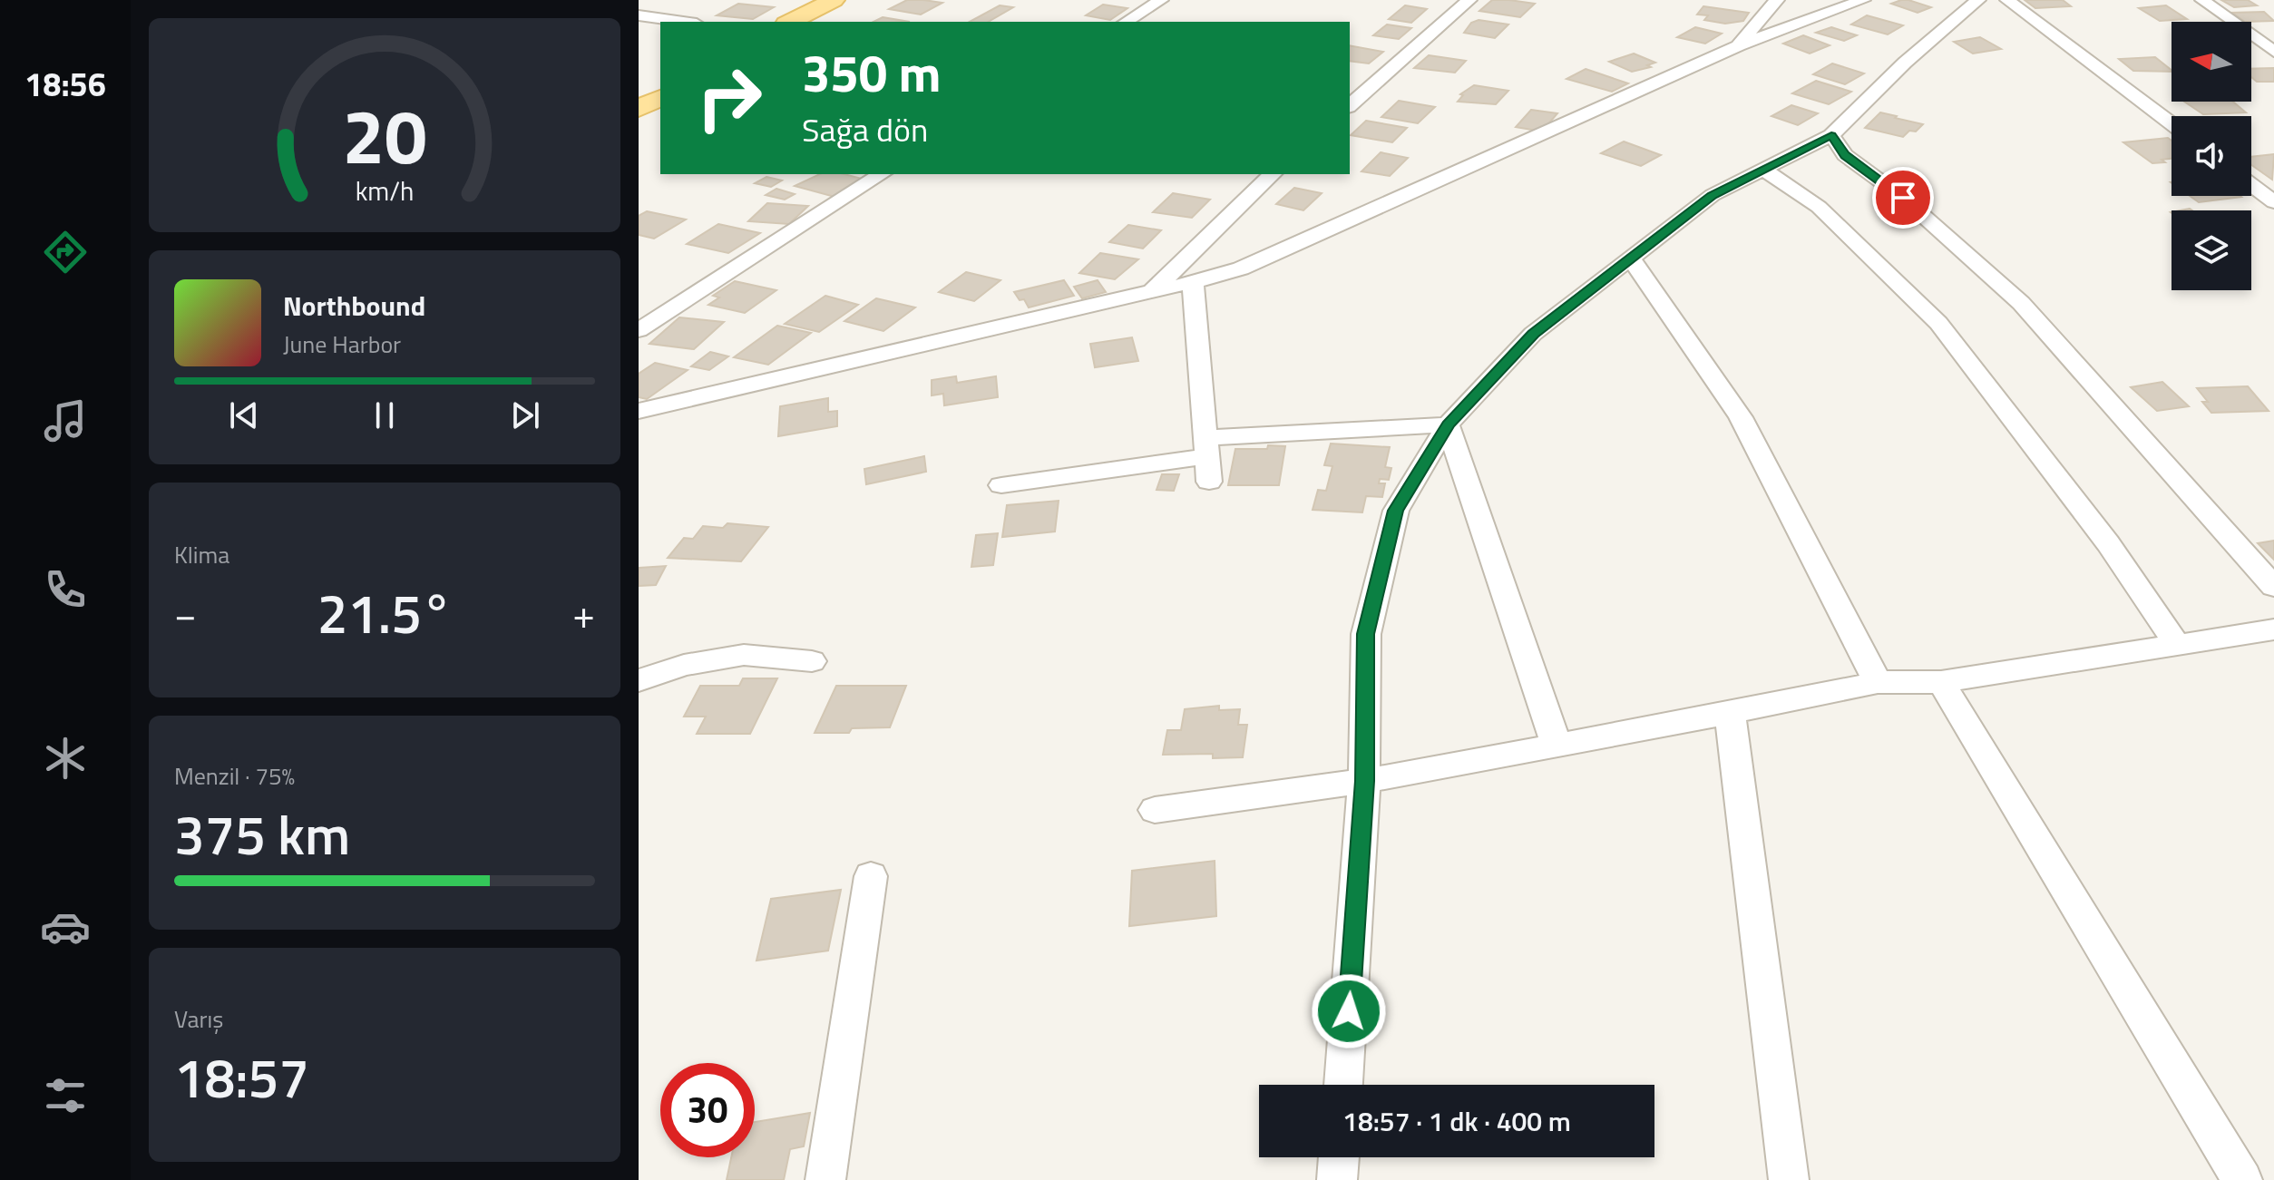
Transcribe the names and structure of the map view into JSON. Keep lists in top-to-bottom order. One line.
{"north":"left","page":{"tabs":"18:56","turn":["350 m","Sağa dön"],"song":["Northbound","June Harbor"],"tile":["Klima",["Menzil · 75%","375 km"],["Varış","18:57"]],"heat":["−","21.5°","+"],"limit":"30","trip":"18:57 · 1 dk · 400 m","gauge":["20","km/h"]}}
